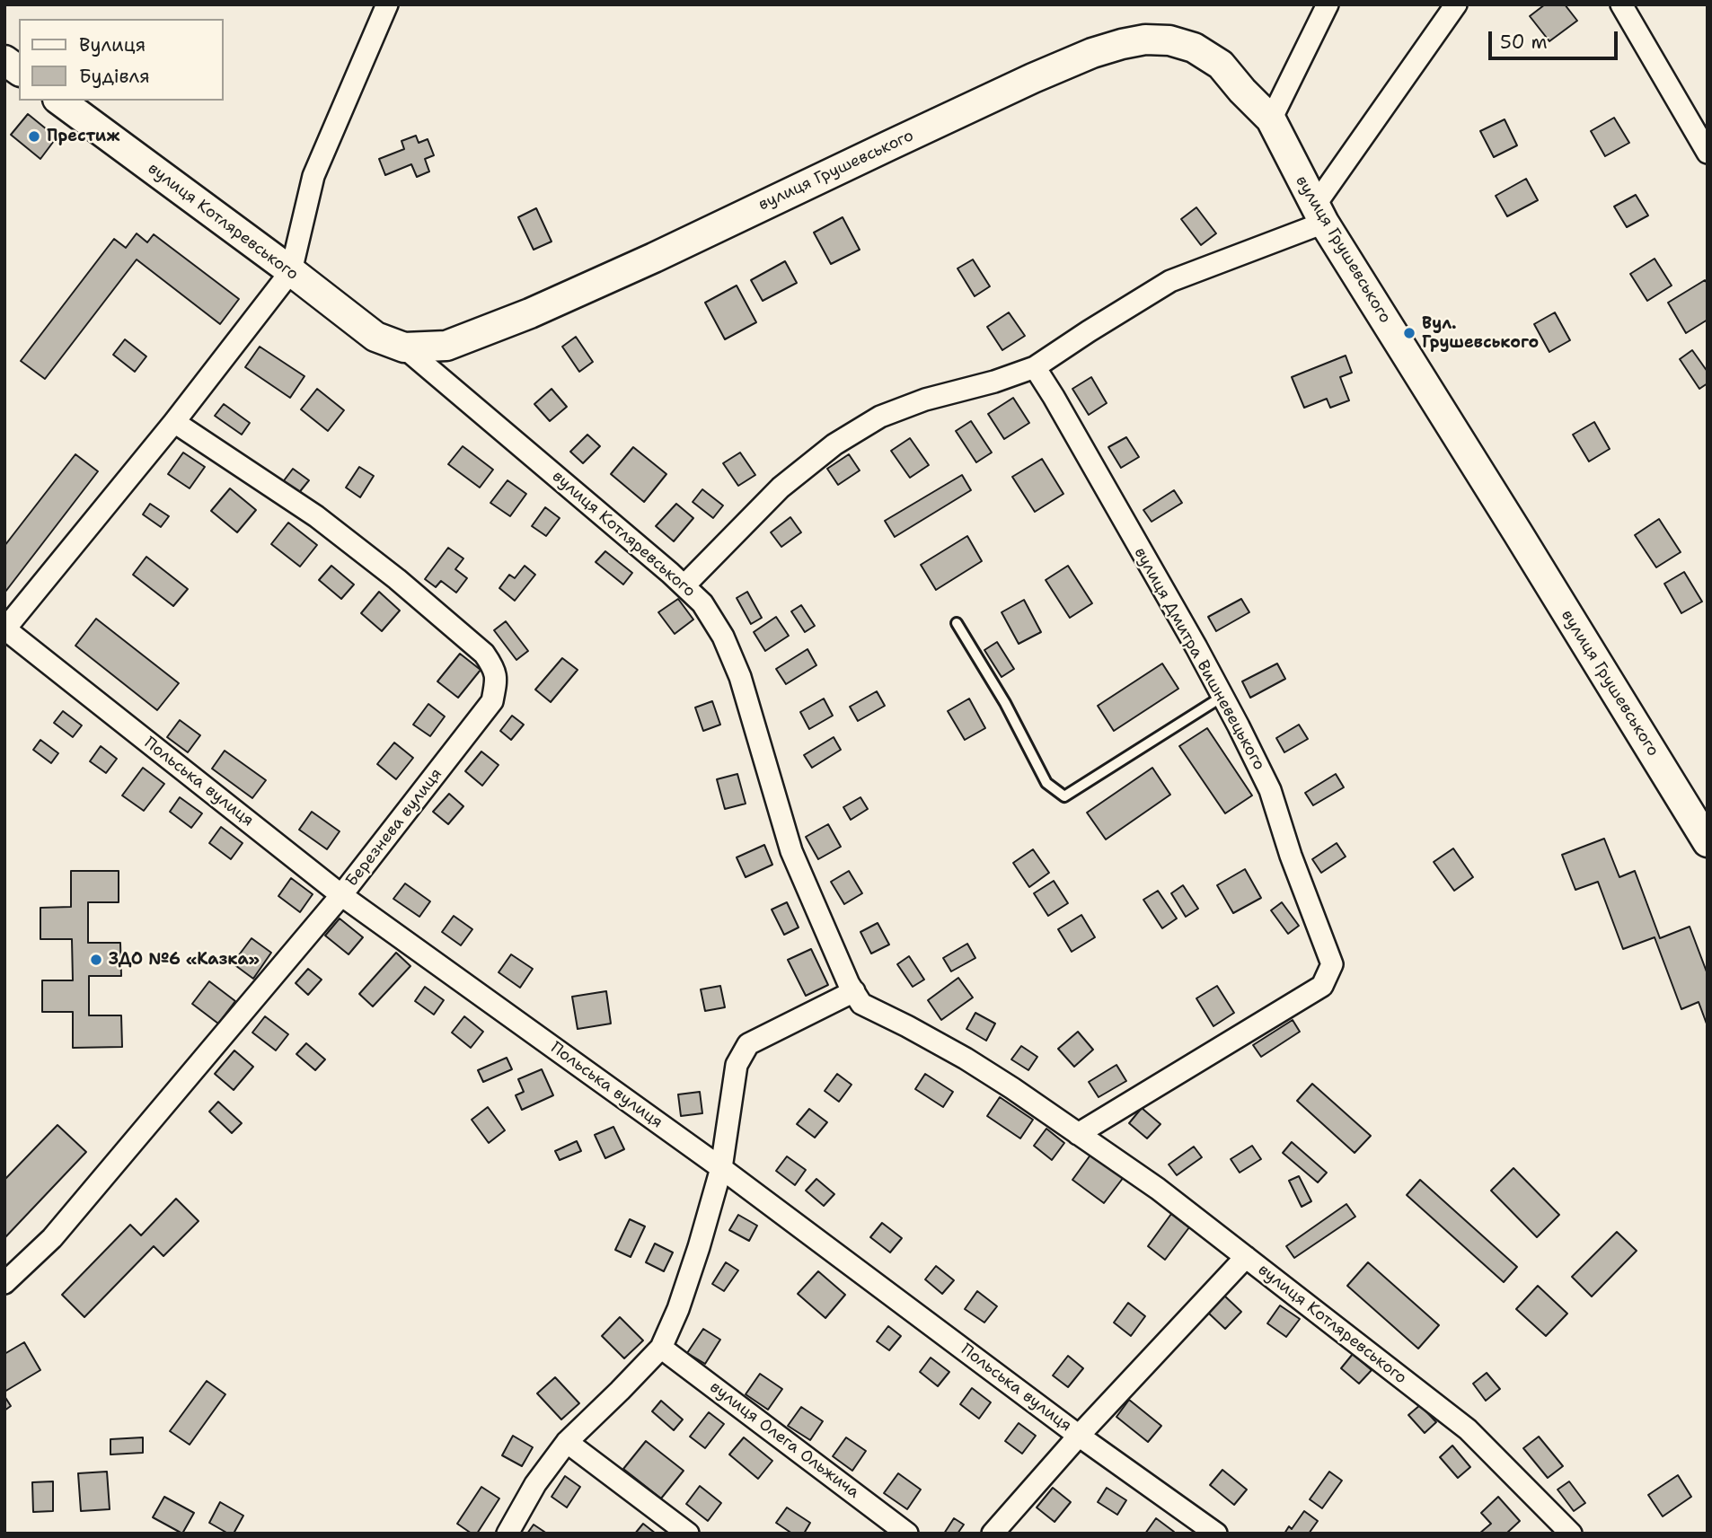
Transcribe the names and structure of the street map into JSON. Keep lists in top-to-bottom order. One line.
{"streets":{"main road":["вулиця Грушевського","вулиця Котляревського"],"street":["вулиця Дмитра Вишневецького","Польська вулиця","Березнева вулиця","вулиця Олега Ольжича"]},"crossings":[["вулиця Грушевського","вулиця Котляревського"],["вулиця Котляревського","вулиця Дмитра Вишневецького"],["Польська вулиця","Березнева вулиця"]],"places":["Престиж","Вул. Грушевського","ЗДО №6 «Казка»"],"legend":["Вулиця","Будівля"],"scale_bar":"50 m"}
